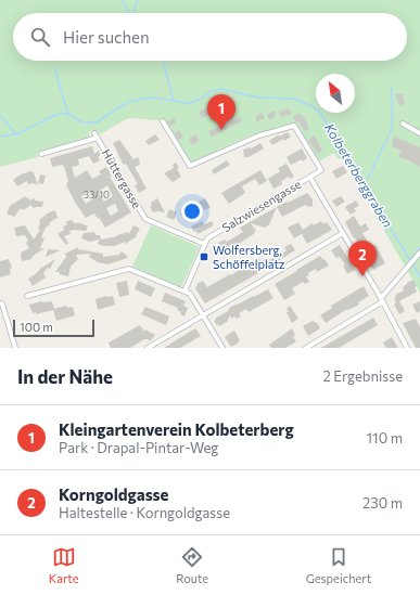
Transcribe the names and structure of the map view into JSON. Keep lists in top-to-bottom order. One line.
{"streets":{"street":["Hüttergasse","Salzwiesengasse"]},"crossings":[["Hüttergasse","Salzwiesengasse"]],"water":["Kolbeterberggraben"],"places":{"transit":["Wolfersberg, Schöffelplatz"]},"house_numbers":["33/10"],"scale_bar":"100 m","north":"top left","page":{"search":"Hier suchen","pins":["1","2"],"scale":"100 m","heading":["In der Nähe","2 Ergebnisse"],"list":[{"mark":"1","name":"Kleingartenverein Kolbeterberg","note":"Park · Drapal-Pintar-Weg","value":"110 m"},{"mark":"2","name":"Korngoldgasse","note":"Haltestelle · Korngoldgasse","value":"230 m"}],"nav":["Karte","Route","Gespeichert"]}}
